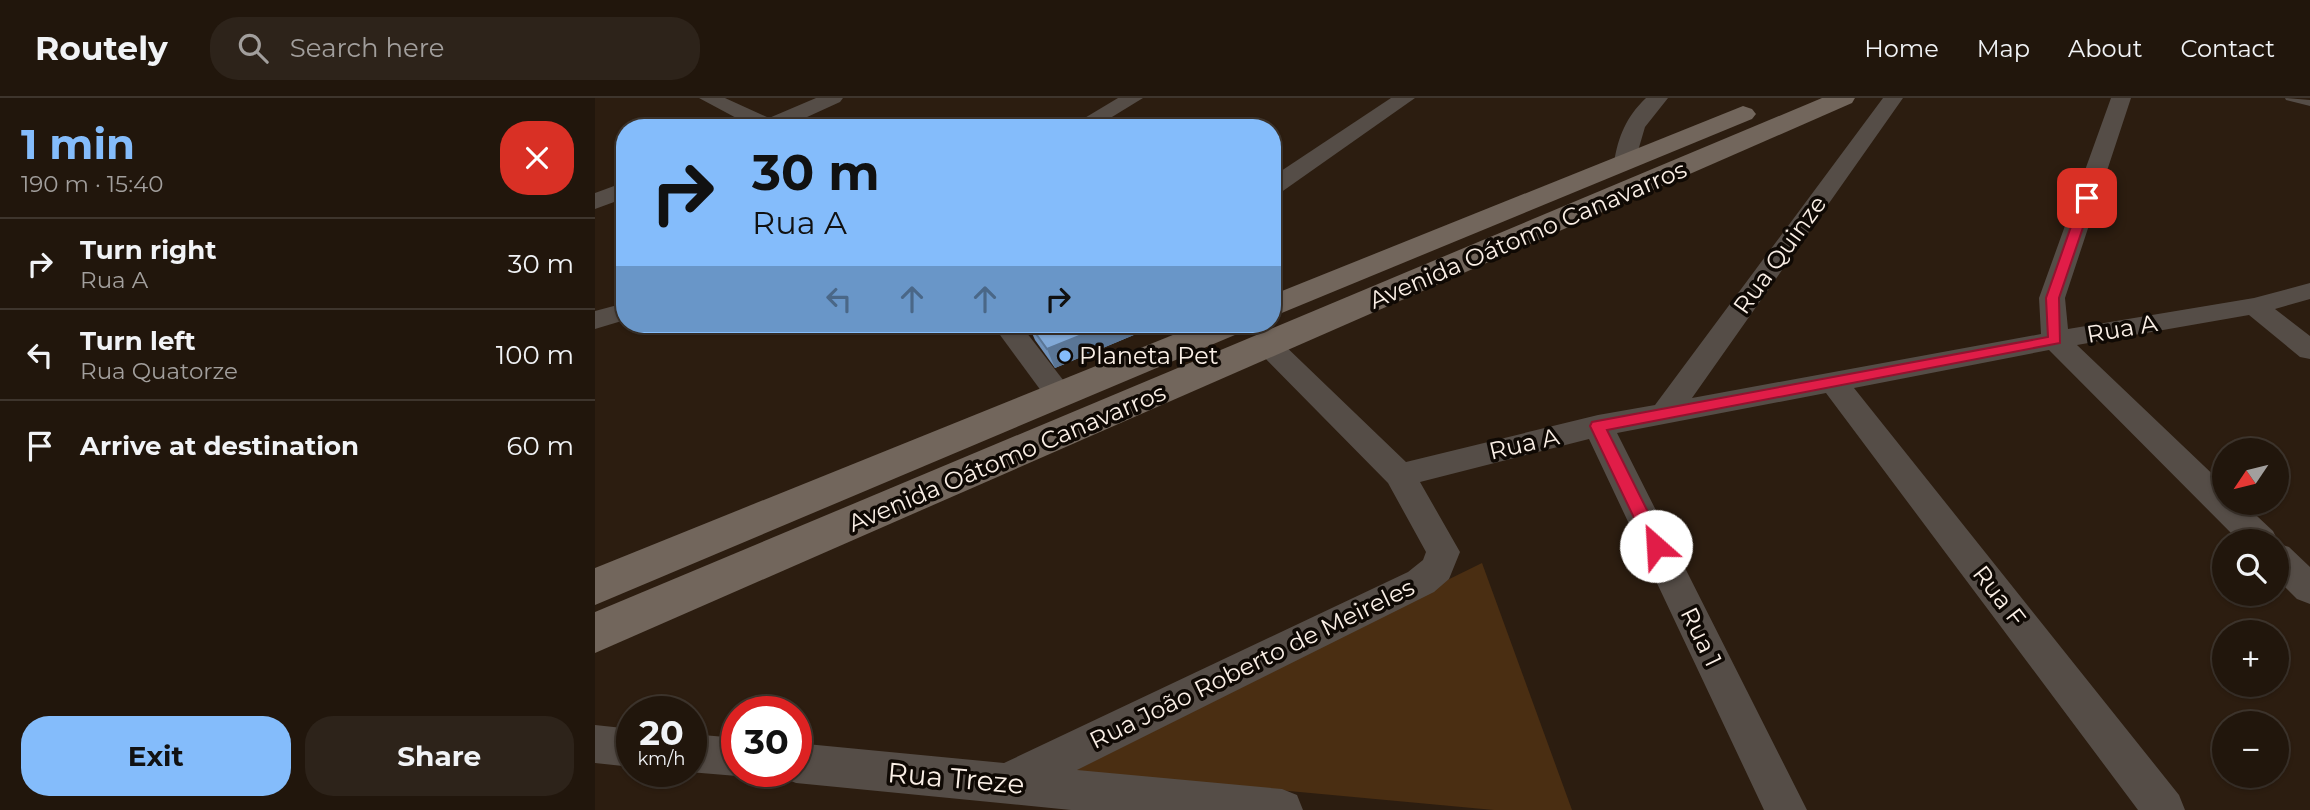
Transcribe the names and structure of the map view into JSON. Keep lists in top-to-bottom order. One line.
{"streets":{"main road":["Avenida Oátomo Canavarros"],"street":["Rua Quinze","Rua A","Rua F","Rua 1","Rua João Roberto de Meireles","Rua Treze"]},"crossings":[["Rua Quinze","Rua A"],["Rua A","Rua F"],["Rua A","Rua 1"],["Rua A","Rua João Roberto de Meireles"],["Rua João Roberto de Meireles","Rua Treze"]],"places":["Planeta Pet"],"north":"bottom left","page":{"header":"Routely","search":"Search here","nav":["Home","Map","About","Contact"],"heading":["1 min","190 m · 15:40"],"turn":["30 m","Rua A"],"list":[{"name":"Turn right","note":"Rua A","value":"30 m"},{"name":"Turn left","note":"Rua Quatorze","value":"100 m"},{"name":"Arrive at destination","value":"60 m"}],"map_buttons":["+","−"],"speed":"20 km/h","limit":"30","buttons":["Exit","Share"]}}
